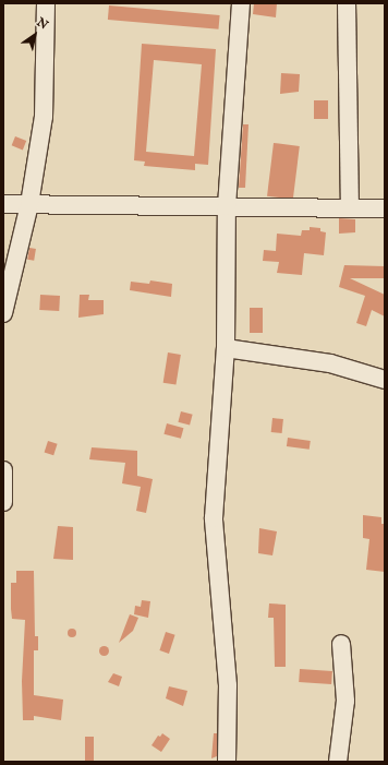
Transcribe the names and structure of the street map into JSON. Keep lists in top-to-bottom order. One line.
{"north":"top right"}
